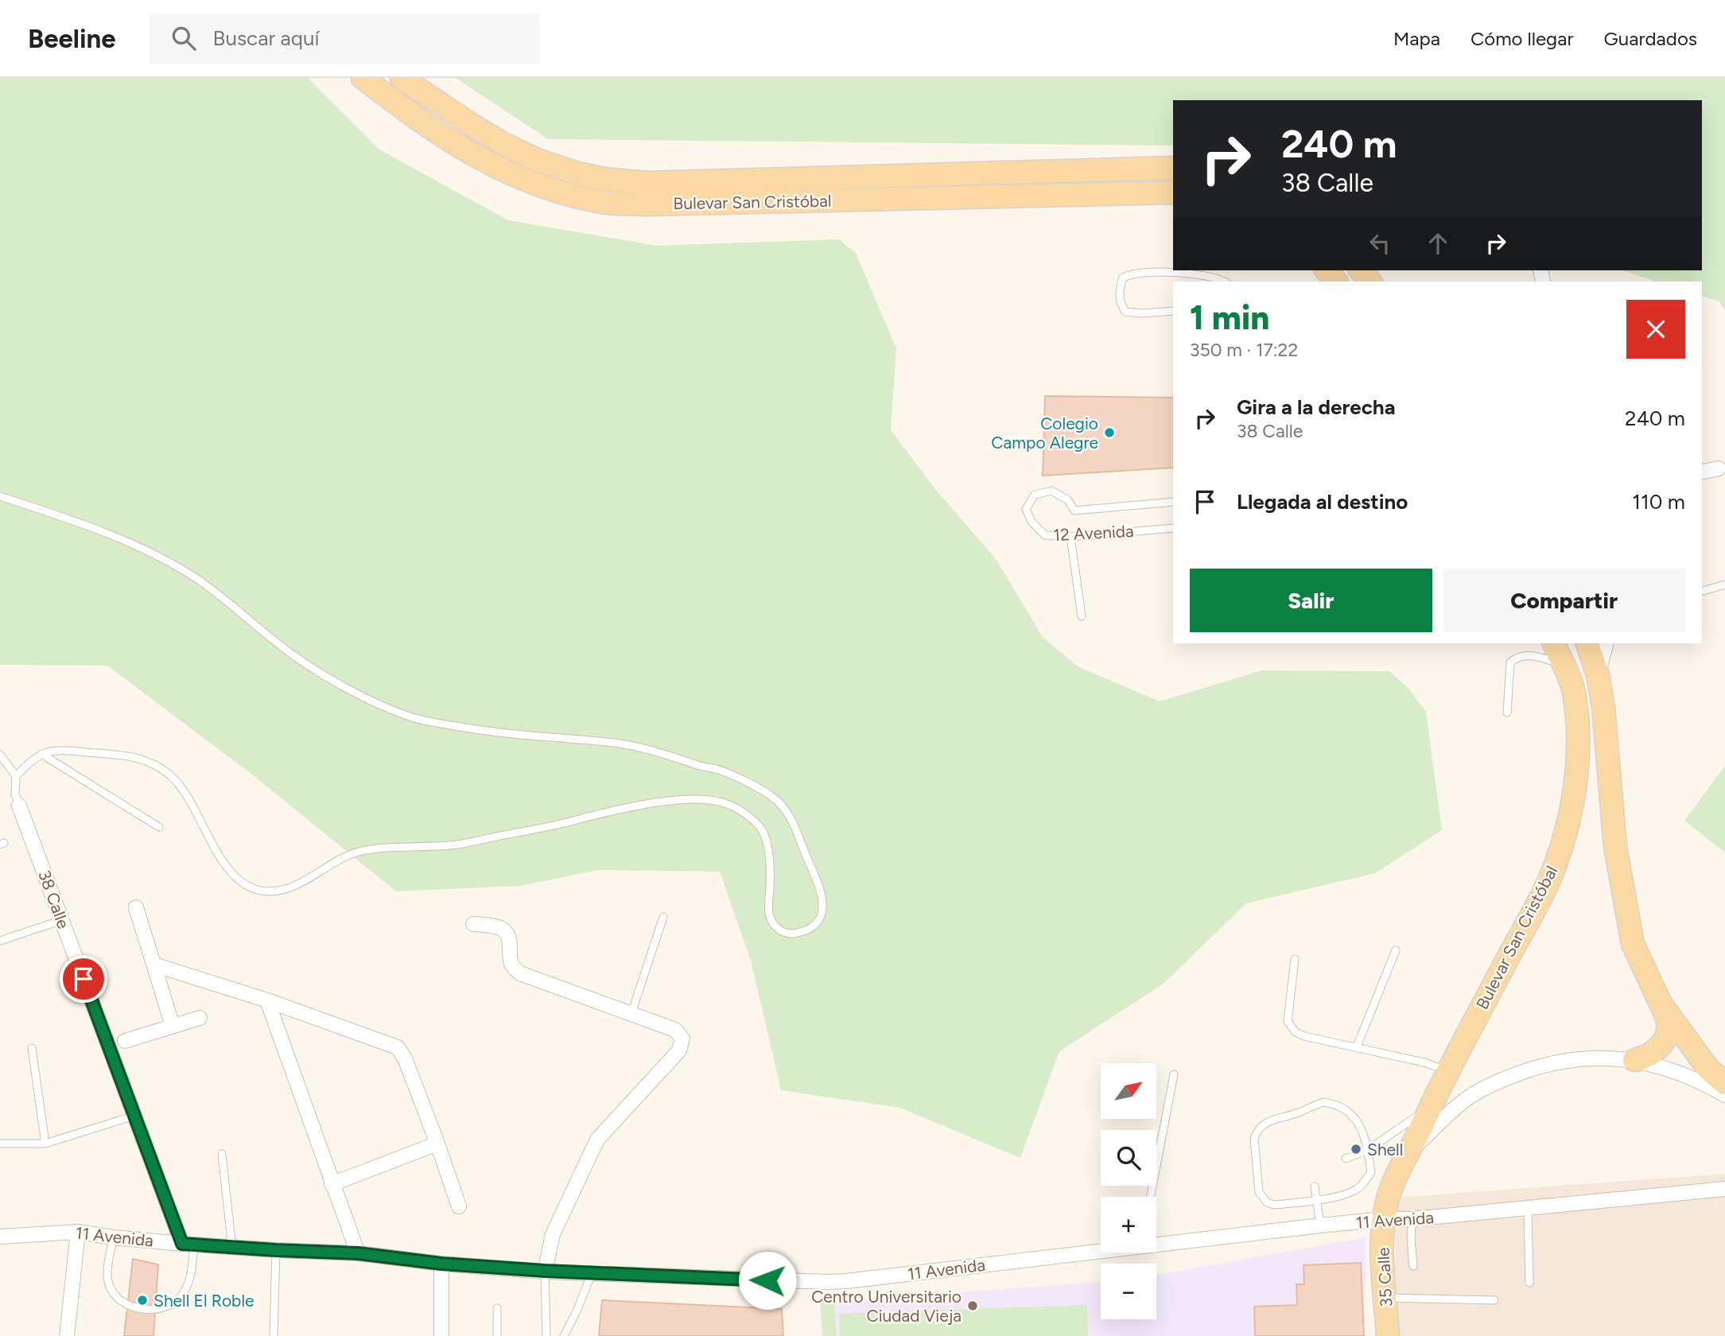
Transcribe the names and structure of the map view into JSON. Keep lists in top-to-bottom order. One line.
{"streets":{"main road":["Bulevar San Cristóbal","35 Calle"],"street":["38 Calle","11 Avenida"],"lane":["12 Avenida"]},"crossings":[["Bulevar San Cristóbal","11 Avenida"],["Bulevar San Cristóbal","35 Calle"],["38 Calle","11 Avenida"],["11 Avenida","35 Calle"]],"places":["Colegio Campo Alegre","Shell","Shell El Roble","Centro Universitario Ciudad Vieja"],"north":"top right","page":{"header":"Beeline","search":"Buscar aquí","nav":["Mapa","Cómo llegar","Guardados"],"turn":["240 m","38 Calle"],"heading":["1 min","350 m · 17:22"],"list":[{"name":"Gira a la derecha","note":"38 Calle","value":"240 m"},{"name":"Llegada al destino","value":"110 m"}],"buttons":["Salir","Compartir"],"map_buttons":["+","−"]}}
